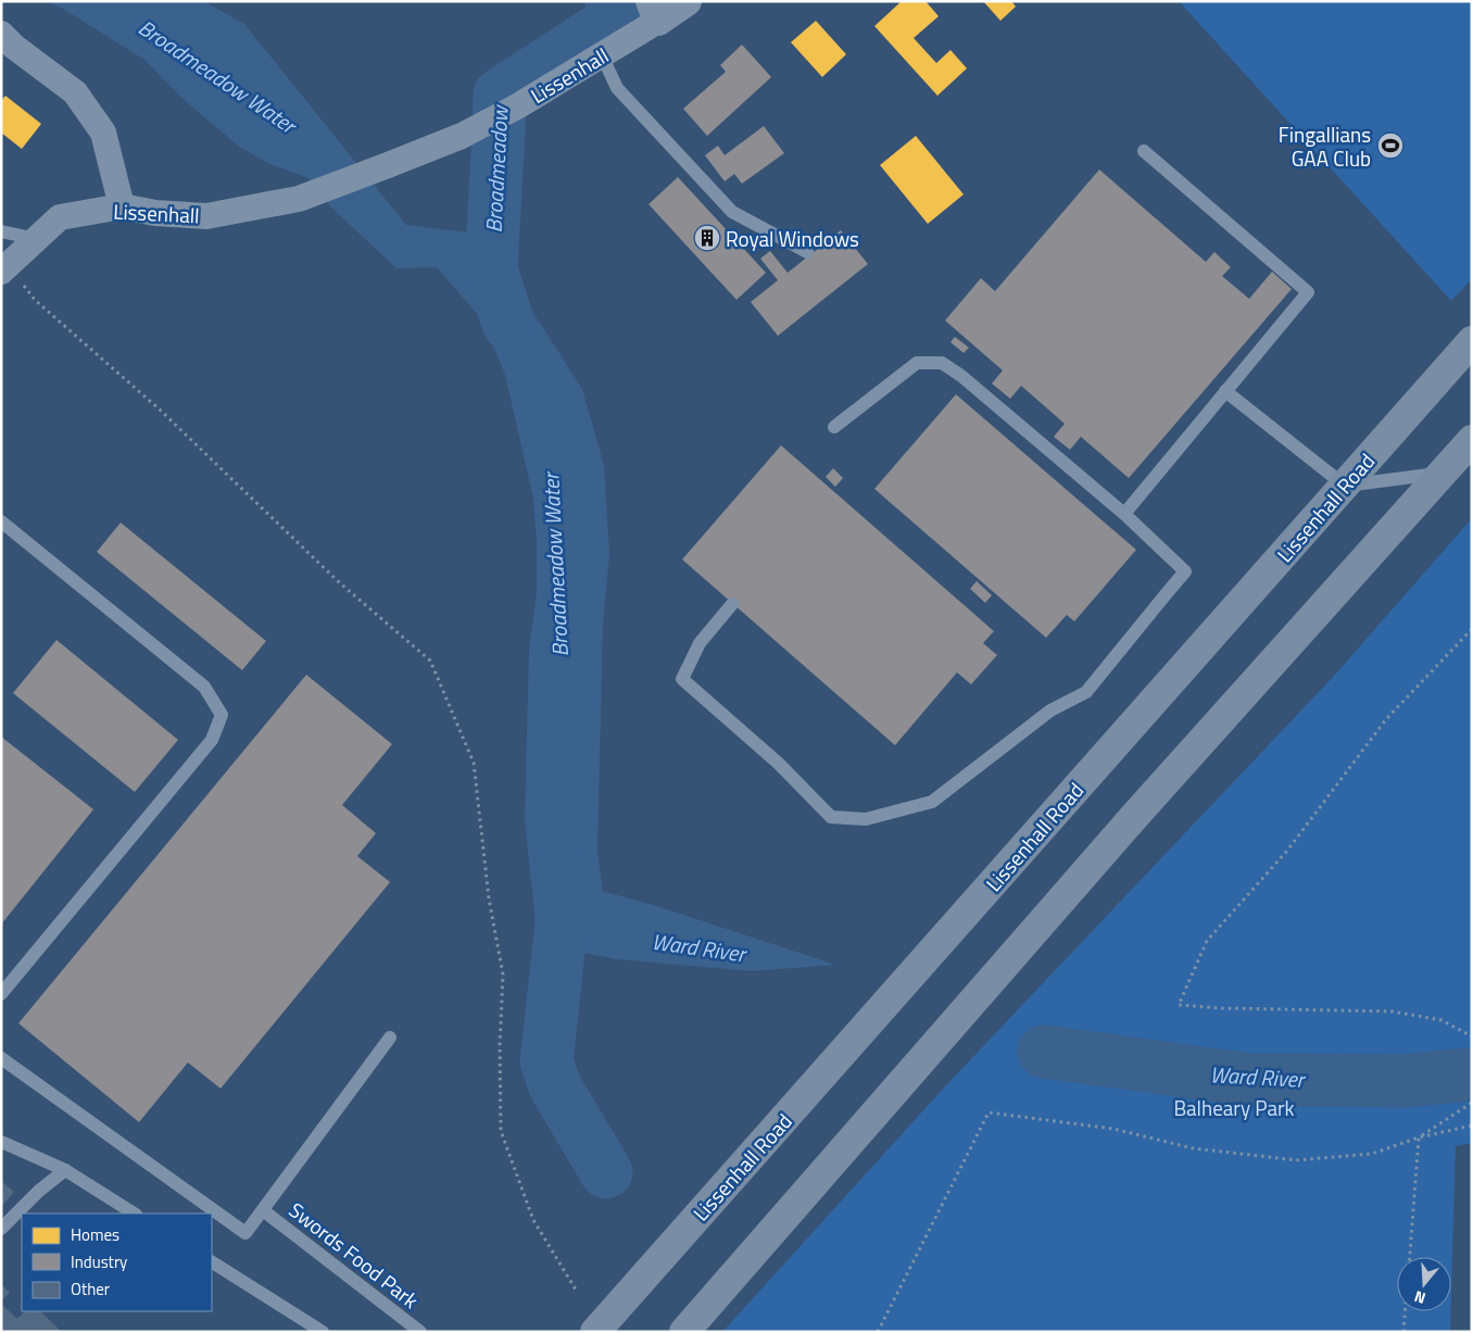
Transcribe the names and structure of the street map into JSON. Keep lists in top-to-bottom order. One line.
{"streets":{"main road":["Lissenhall Road"],"street":["Lissenhall"],"lane":["Swords Food Park"]},"water":["Broadmeadow Water","Broadmeadow","Ward River"],"parks":["Balheary Park"],"places":{"sports":["Fingallians GAA Club"],"building":["Royal Windows"]},"legend":["Homes","Industry","Other"],"north":"bottom"}
